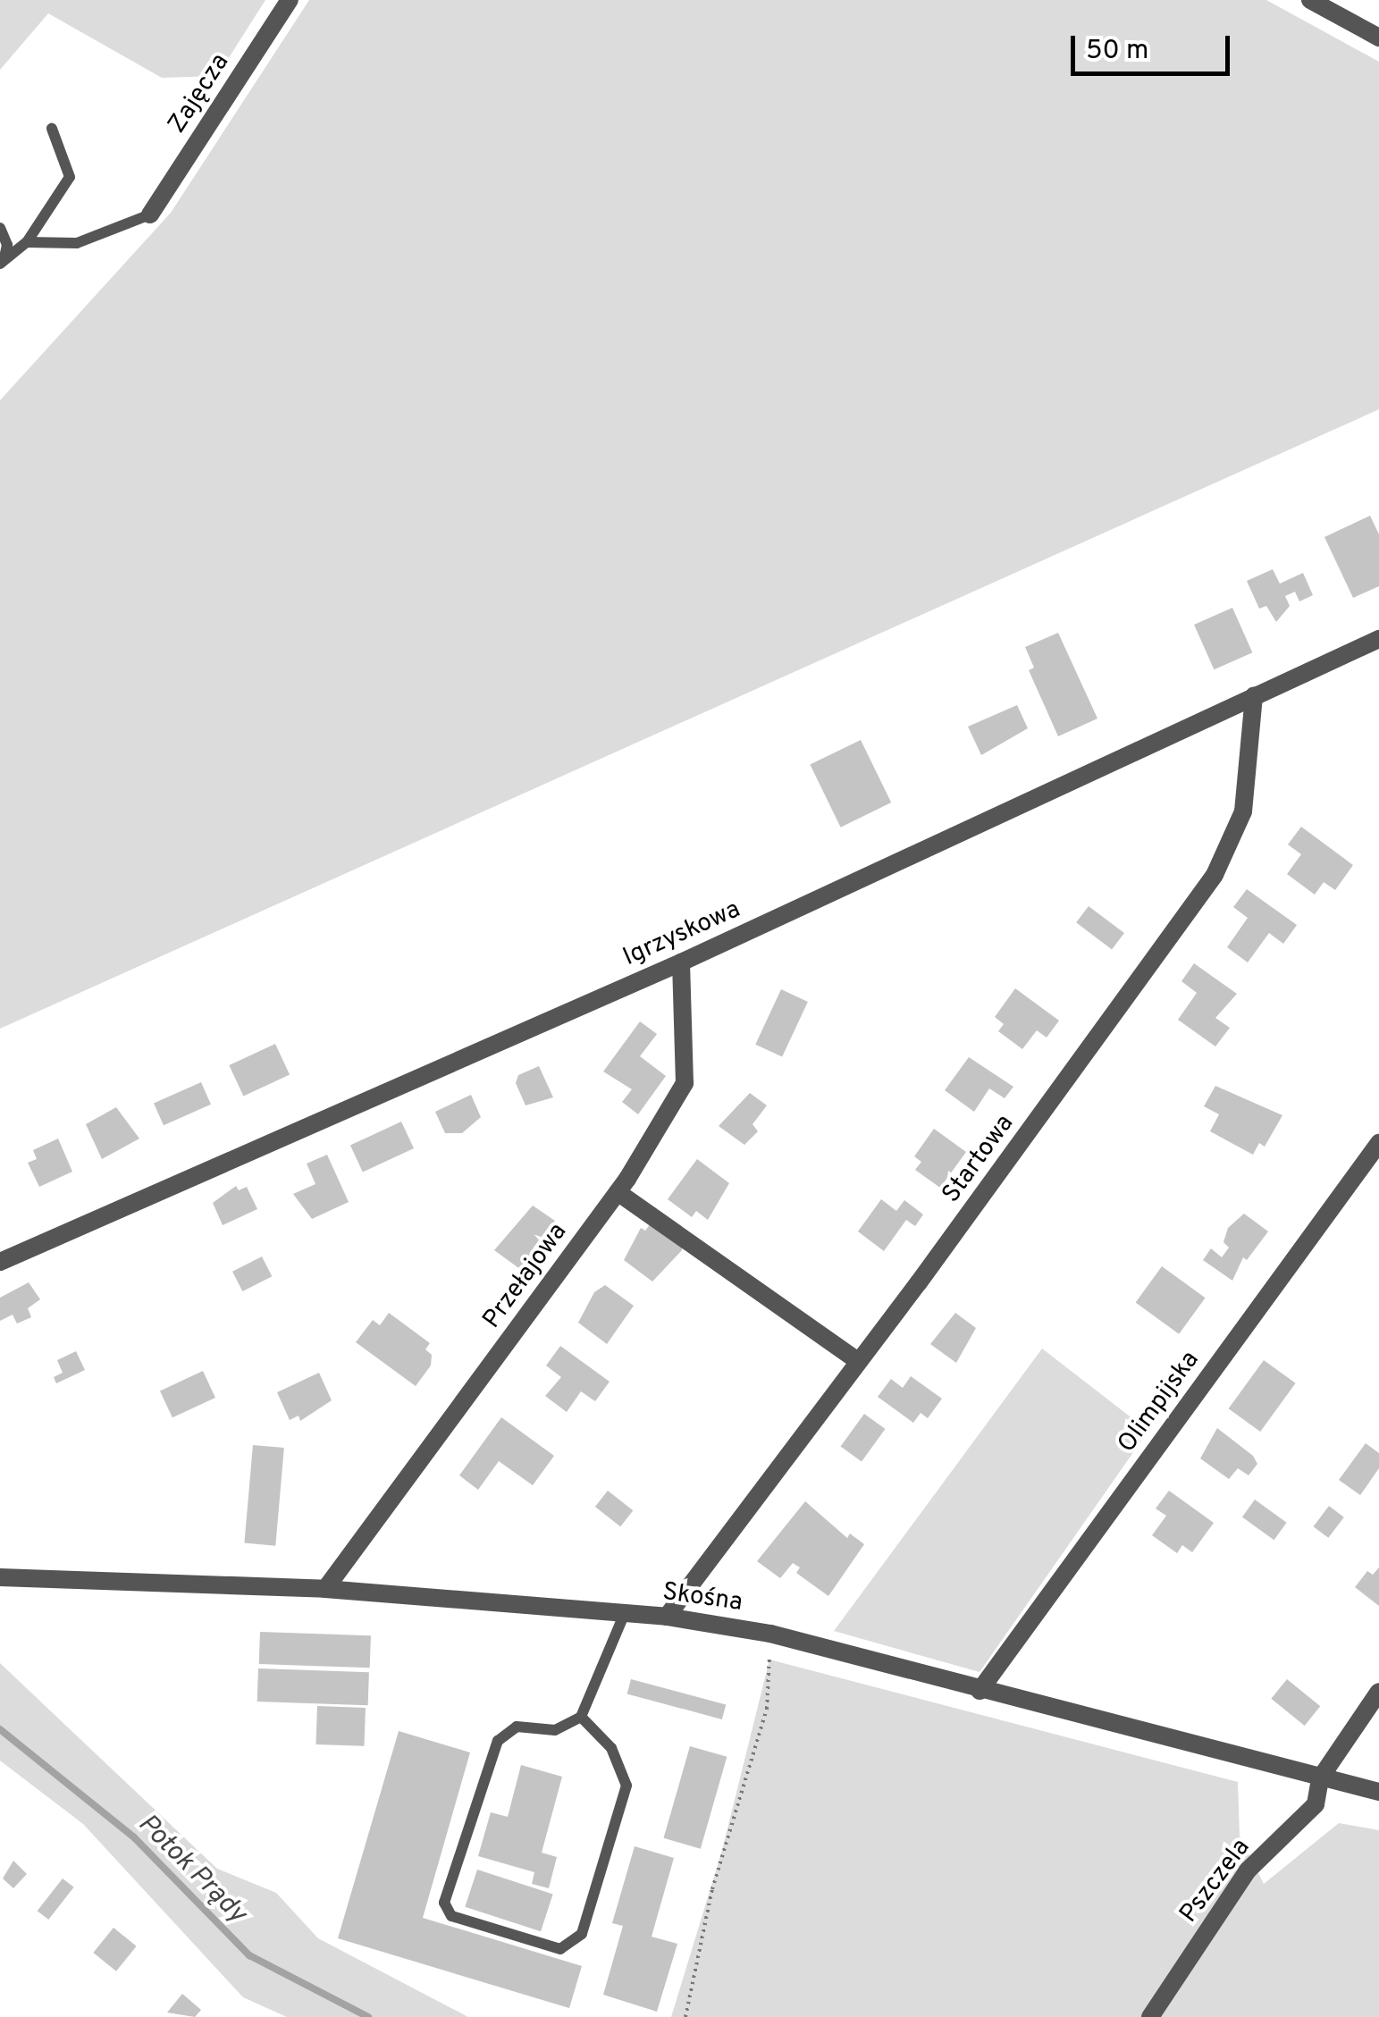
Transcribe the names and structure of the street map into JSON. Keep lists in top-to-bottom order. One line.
{"streets":{"street":["Zajęcza","Igrzyskowa","Startowa","Przełajowa","Olimpijska","Skośna","Pszczela"]},"crossings":[["Igrzyskowa","Startowa"],["Igrzyskowa","Przełajowa"],["Startowa","Skośna"],["Przełajowa","Skośna"],["Olimpijska","Skośna"],["Skośna","Pszczela"]],"water":["Potok Prądy"],"scale_bar":"50 m"}
